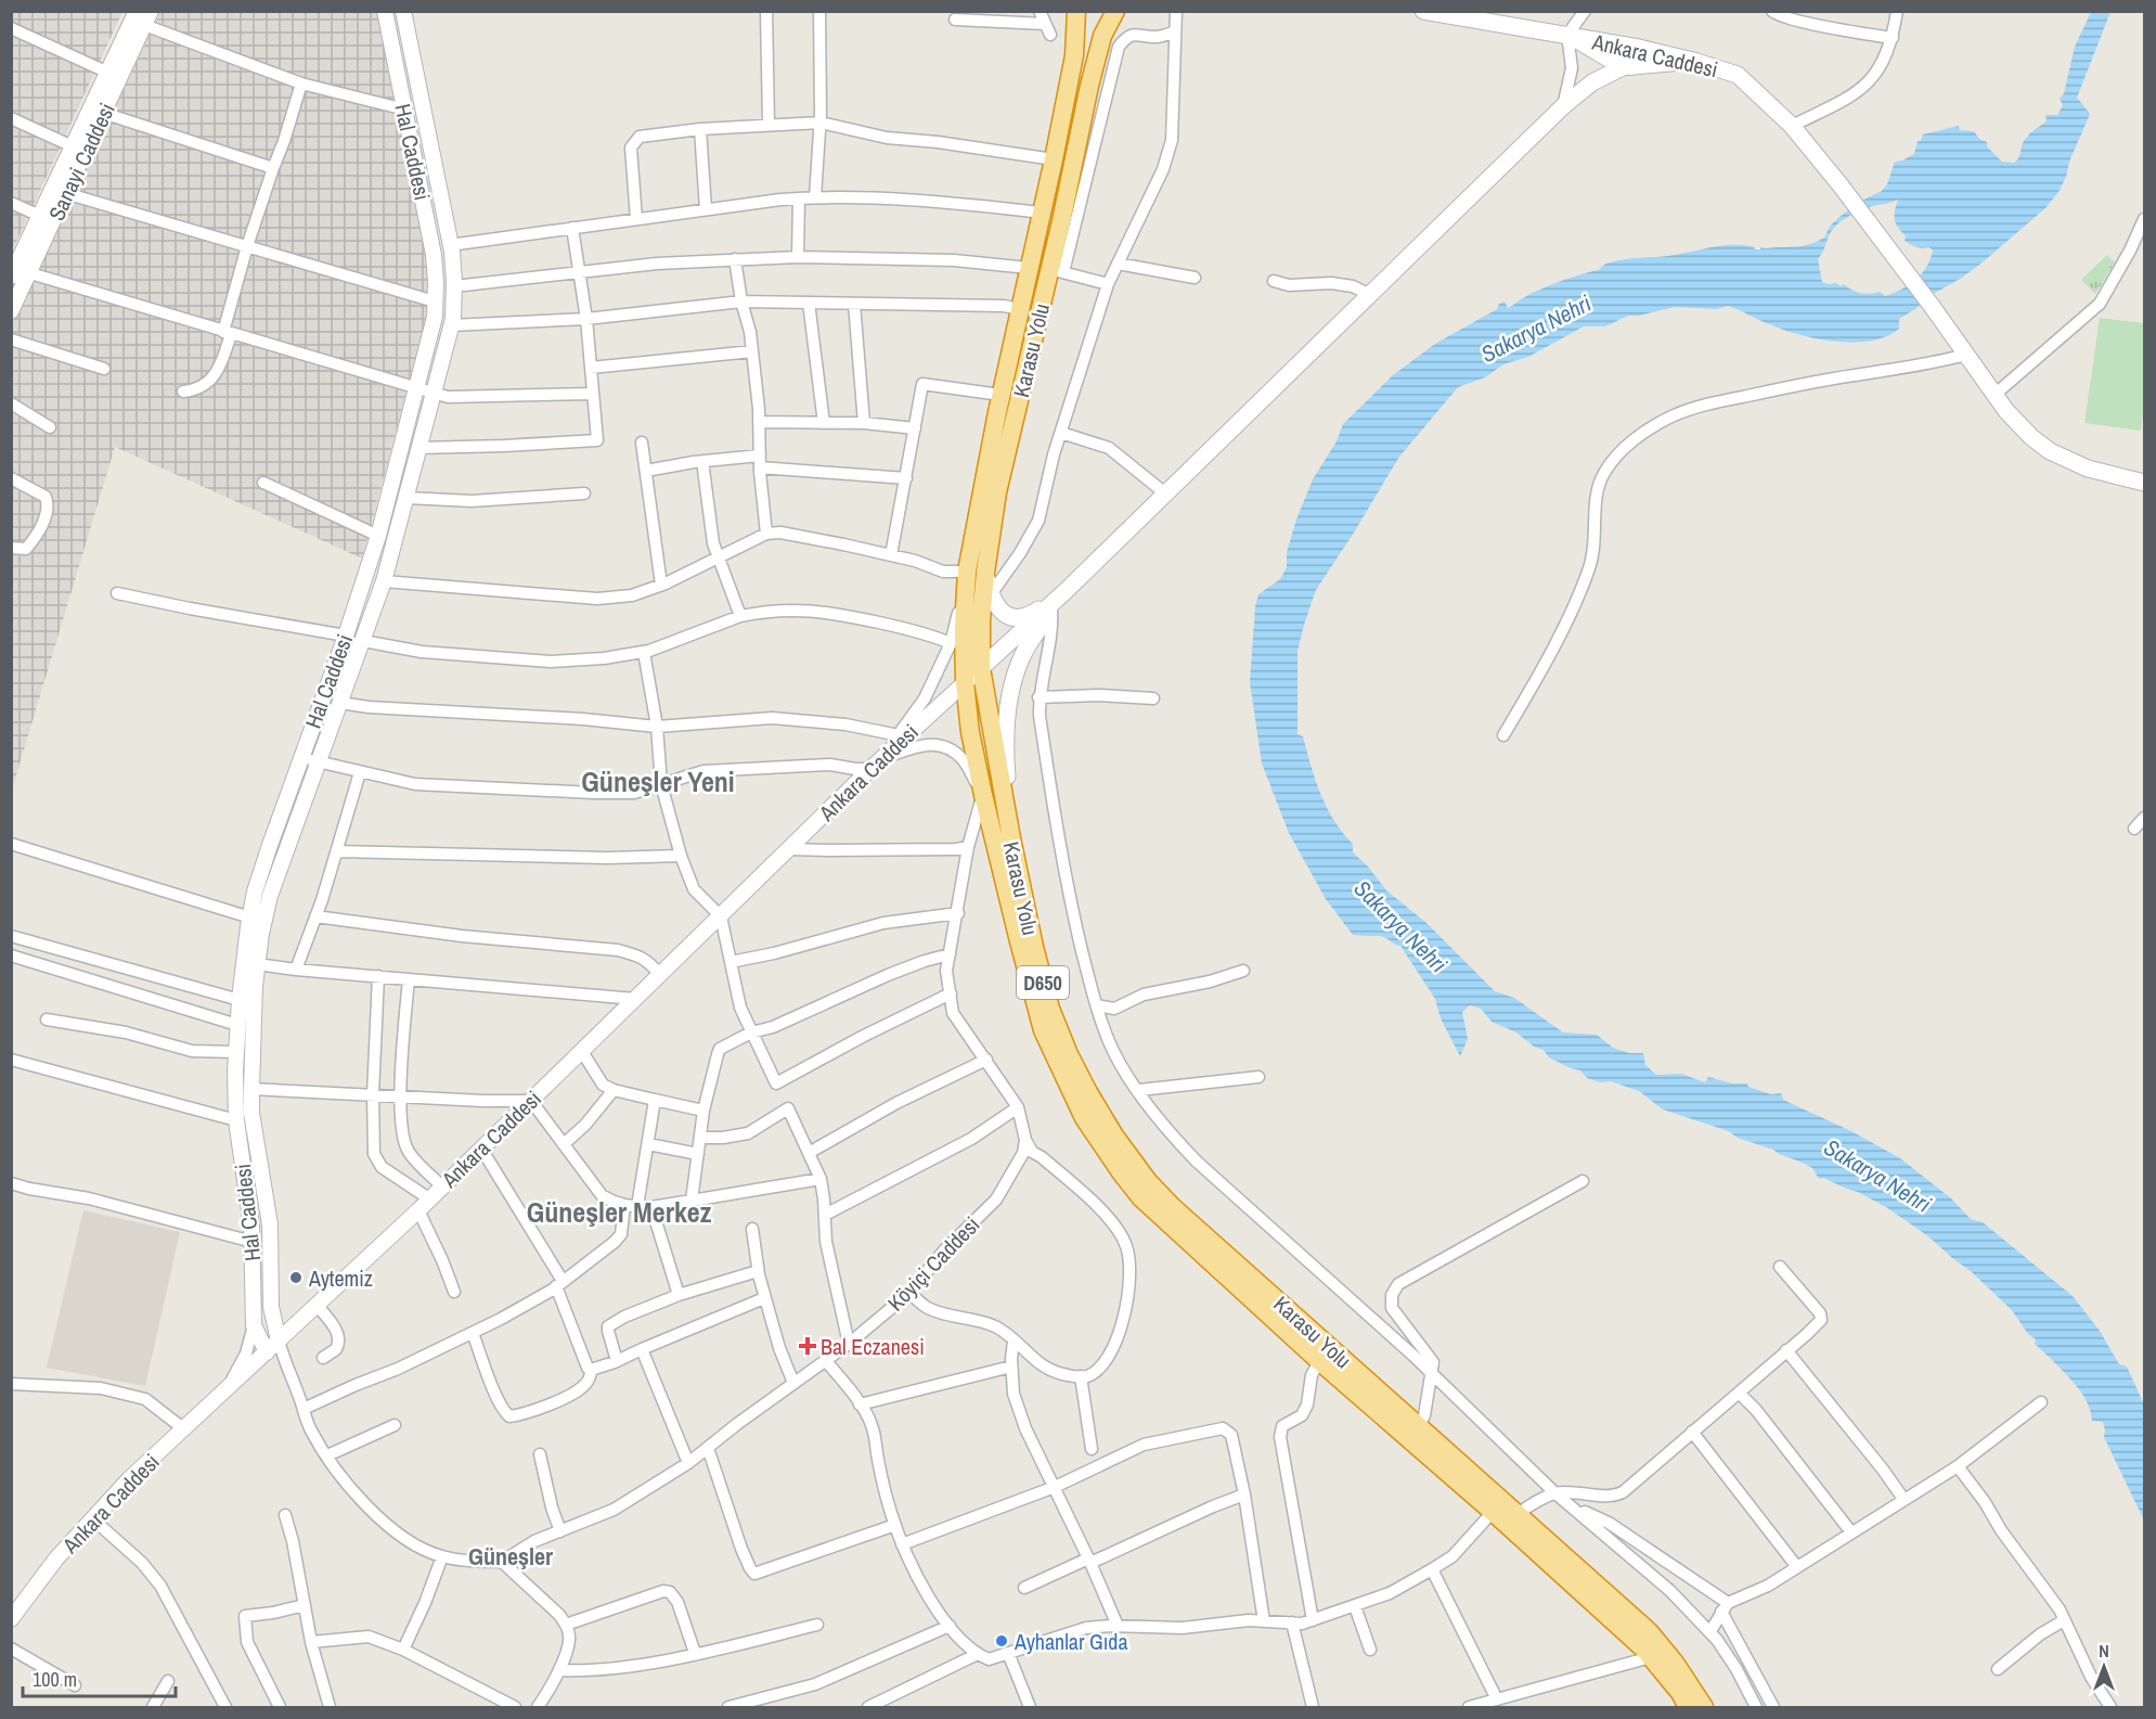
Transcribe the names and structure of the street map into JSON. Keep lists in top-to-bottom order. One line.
{"streets":{"highway":["Karasu Yolu","D650"],"main road":["Ankara Caddesi"],"street":["Hal Caddesi","Sanayi Caddesi","Köyiçi Caddesi"]},"crossings":[["Ankara Caddesi","Hal Caddesi"],["Ankara Caddesi","Karasu Yolu"]],"districts":["Güneşler Yeni","Güneşler Merkez","Güneşler"],"water":["Sakarya Nehri"],"places":{"other":["Aytemiz","Ayhanlar Gıda"],"health":["Bal Eczanesi"]},"scale_bar":"100 m","north":"top"}
